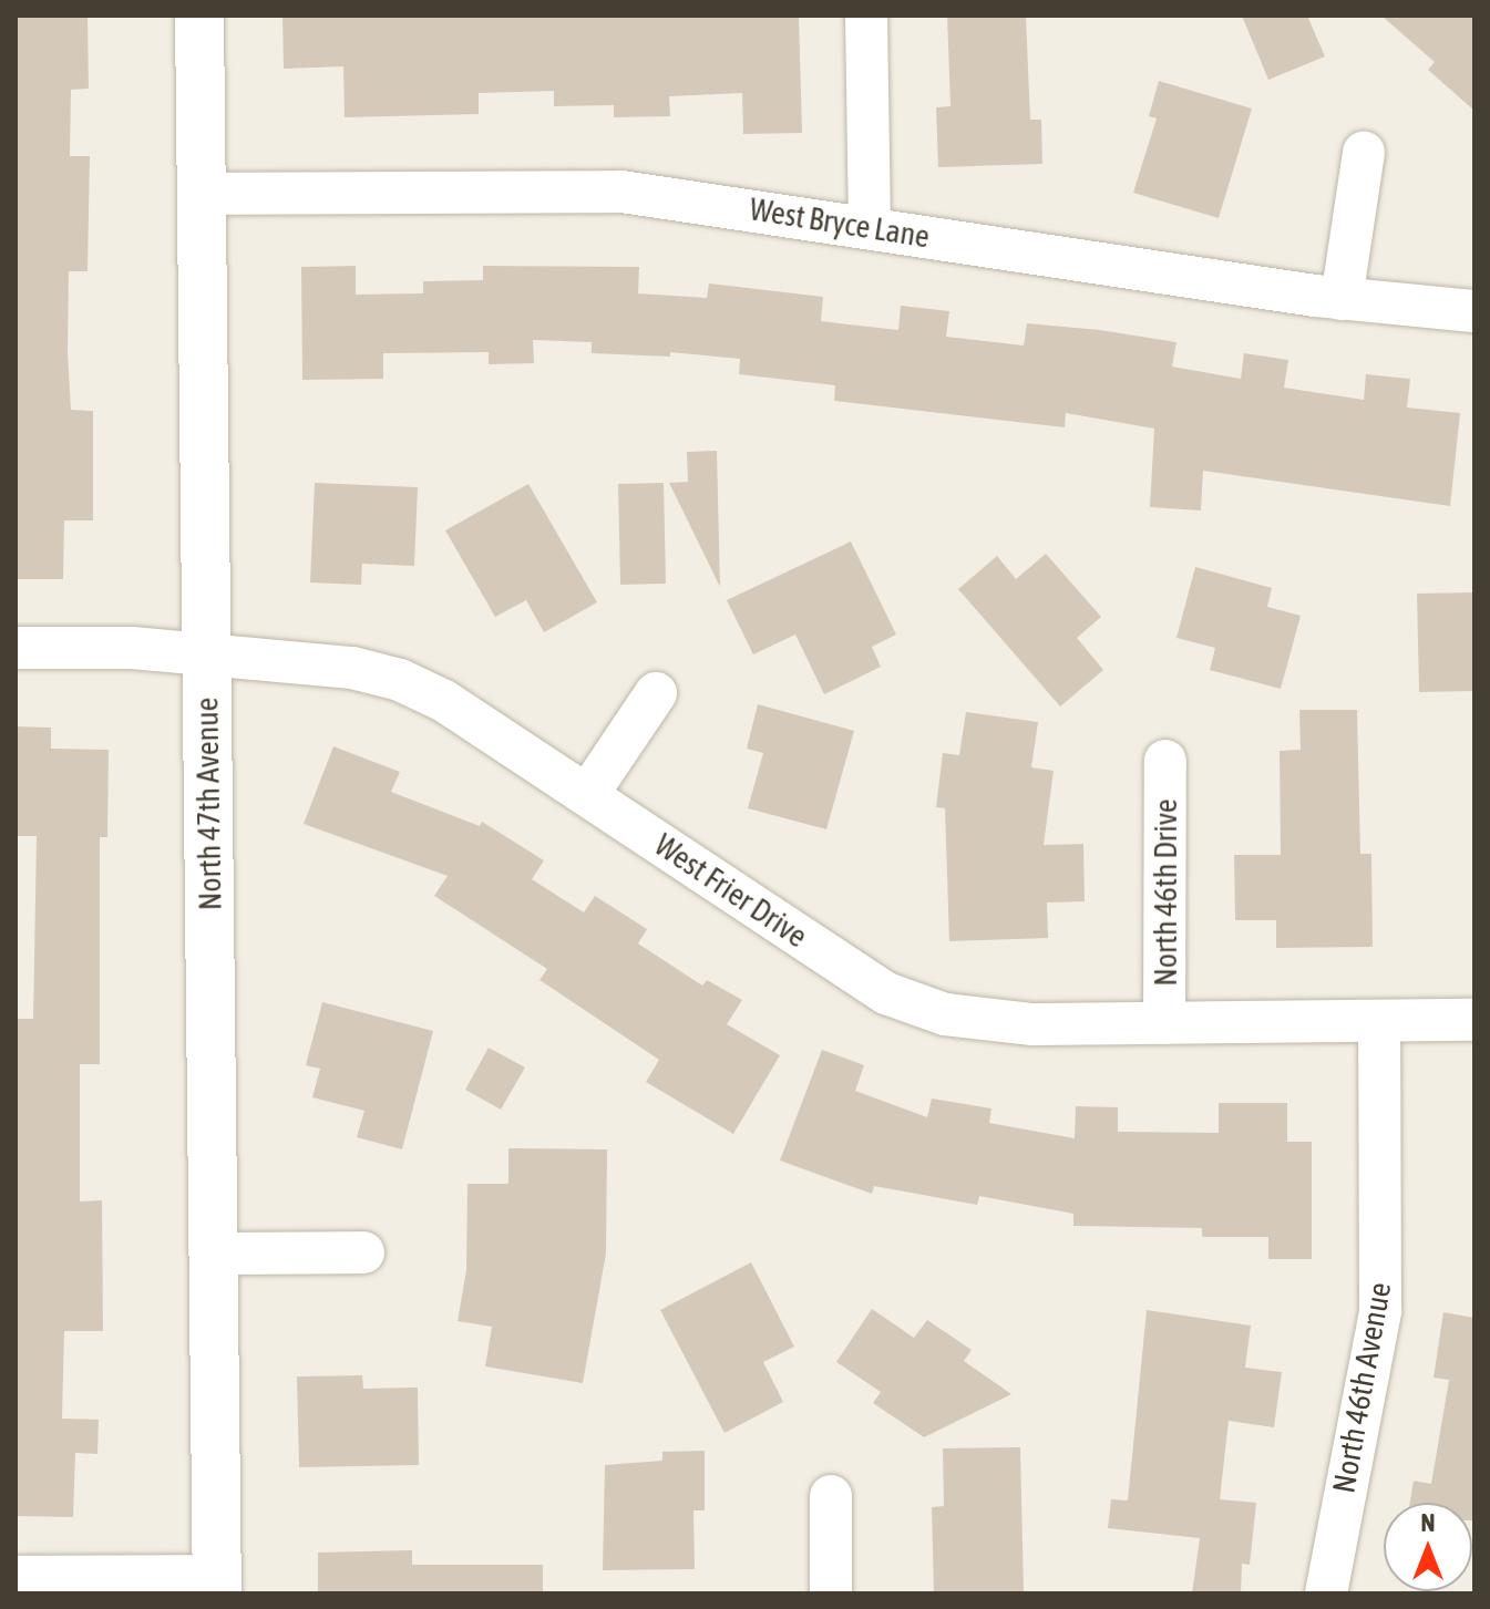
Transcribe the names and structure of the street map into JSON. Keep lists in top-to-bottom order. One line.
{"streets":{"street":["West Bryce Lane","North 47th Avenue","West Frier Drive","North 46th Drive","North 46th Avenue"]},"crossings":[["West Bryce Lane","North 47th Avenue"],["North 47th Avenue","West Frier Drive"],["West Frier Drive","North 46th Drive"],["West Frier Drive","North 46th Avenue"]],"north":"top"}
